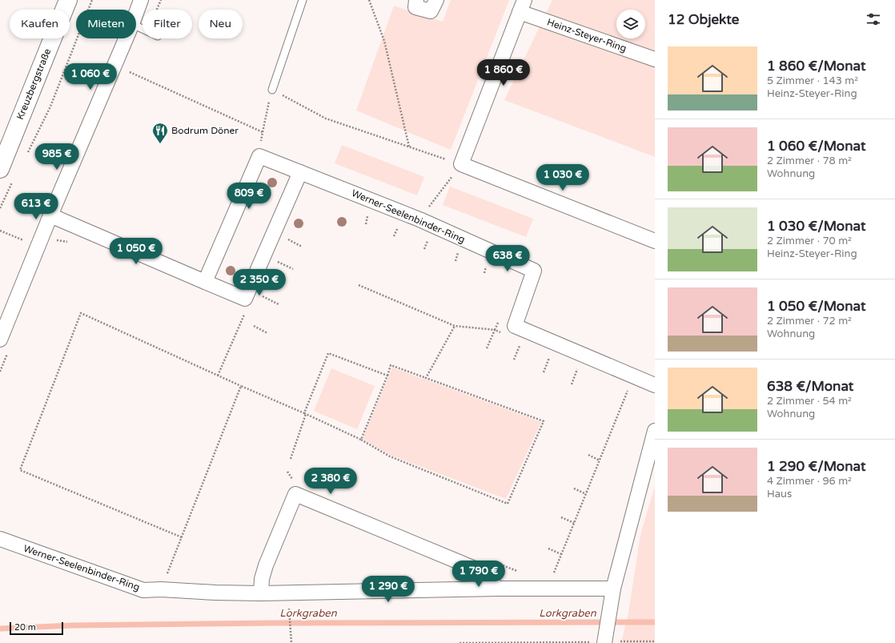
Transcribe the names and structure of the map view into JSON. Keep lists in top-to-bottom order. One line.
{"streets":{"street":["Heinz-Steyer-Ring","Kreuzbergstraße","Werner-Seelenbinder-Ring"]},"water":["Lorkgraben"],"places":{"restaurant":["Bodrum Döner"]},"scale_bar":"20 m","page":{"heading":"12 Objekte","chip":["Kaufen","Mieten","Filter","Neu"],"list":[{"name":"1 860 €/Monat","note":"5 Zimmer · 143 m² · Heinz-Steyer-Ring"},{"name":"1 060 €/Monat","note":"2 Zimmer · 78 m² · Wohnung"},{"name":"1 030 €/Monat","note":"2 Zimmer · 70 m² · Heinz-Steyer-Ring"},{"name":"1 050 €/Monat","note":"2 Zimmer · 72 m² · Wohnung"},{"name":"638 €/Monat","note":"2 Zimmer · 54 m² · Wohnung"},{"name":"1 290 €/Monat","note":"4 Zimmer · 96 m² · Haus"}],"price":["1 860 €","1 060 €","985 €","1 030 €","809 €","613 €","1 050 €","638 €","2 350 €","2 380 €","1 790 €","1 290 €"],"scale":"20 m"}}
